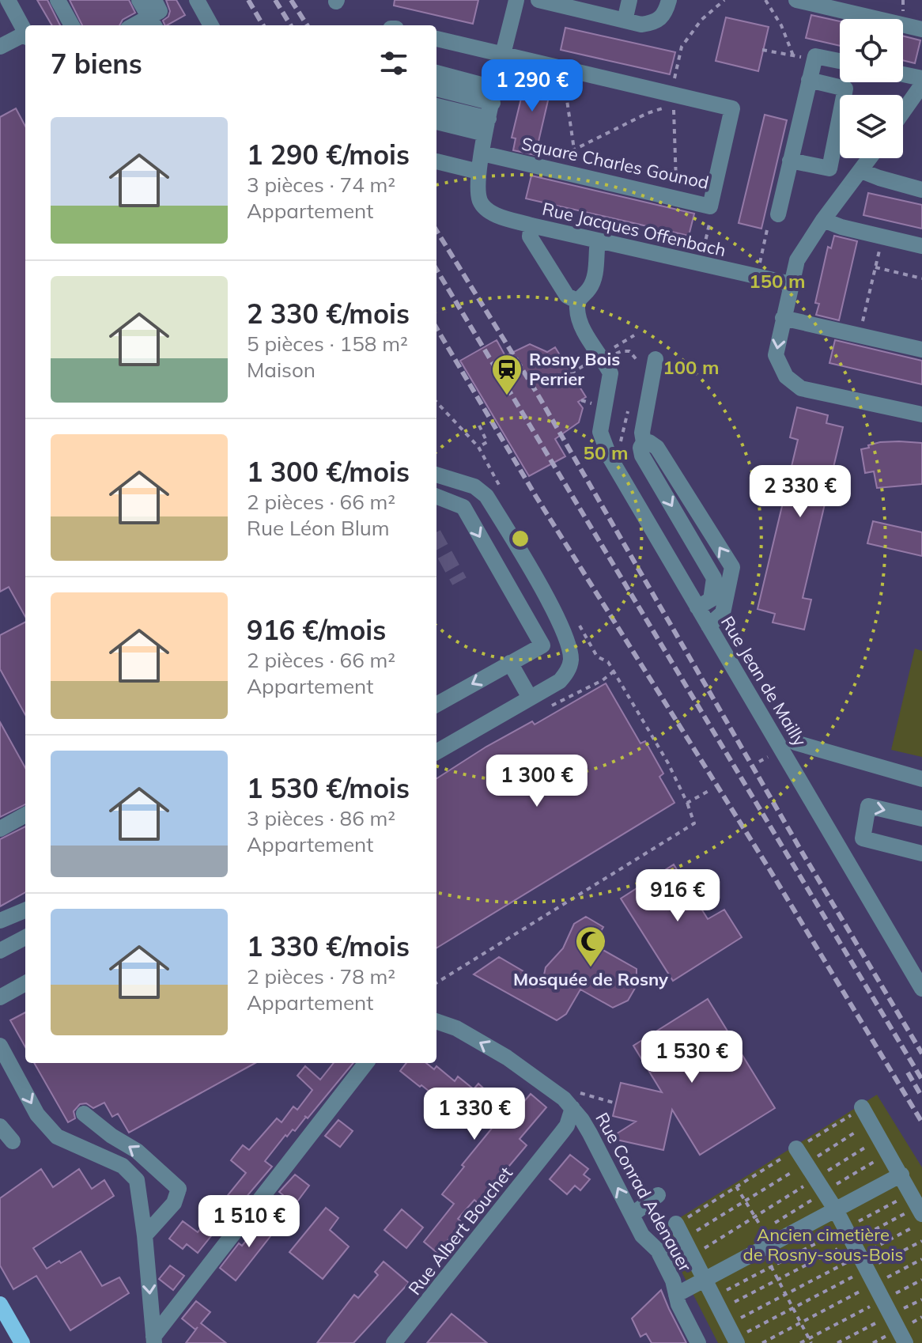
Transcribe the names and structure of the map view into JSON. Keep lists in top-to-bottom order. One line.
{"streets":{"street":["Square Charles Gounod","Rue Jacques Offenbach","Rue Jean de Mailly","Rue Conrad Adenauer","Rue Albert Bouchet"]},"crossings":[["Square Charles Gounod","Rue Jacques Offenbach"],["Rue Conrad Adenauer","Rue Albert Bouchet"]],"one_way":["Rue Conrad Adenauer"],"parks":["Ancien cimetière de Rosny-sous-Bois"],"places":{"station":["Rosny Bois Perrier"],"mosque":["Mosquée de Rosny"]},"page":{"heading":"7 biens","price":["1 290 €","2 330 €","1 300 €","916 €","1 530 €","1 330 €","1 510 €"],"list":[{"name":"1 290 €/mois","note":"3 pièces · 74 m² · Appartement"},{"name":"2 330 €/mois","note":"5 pièces · 158 m² · Maison"},{"name":"1 300 €/mois","note":"2 pièces · 66 m² · Rue Léon Blum"},{"name":"916 €/mois","note":"2 pièces · 66 m² · Appartement"},{"name":"1 530 €/mois","note":"3 pièces · 86 m² · Appartement"},{"name":"1 330 €/mois","note":"2 pièces · 78 m² · Appartement"}]},"rings":["150 m","100 m","50 m"]}
